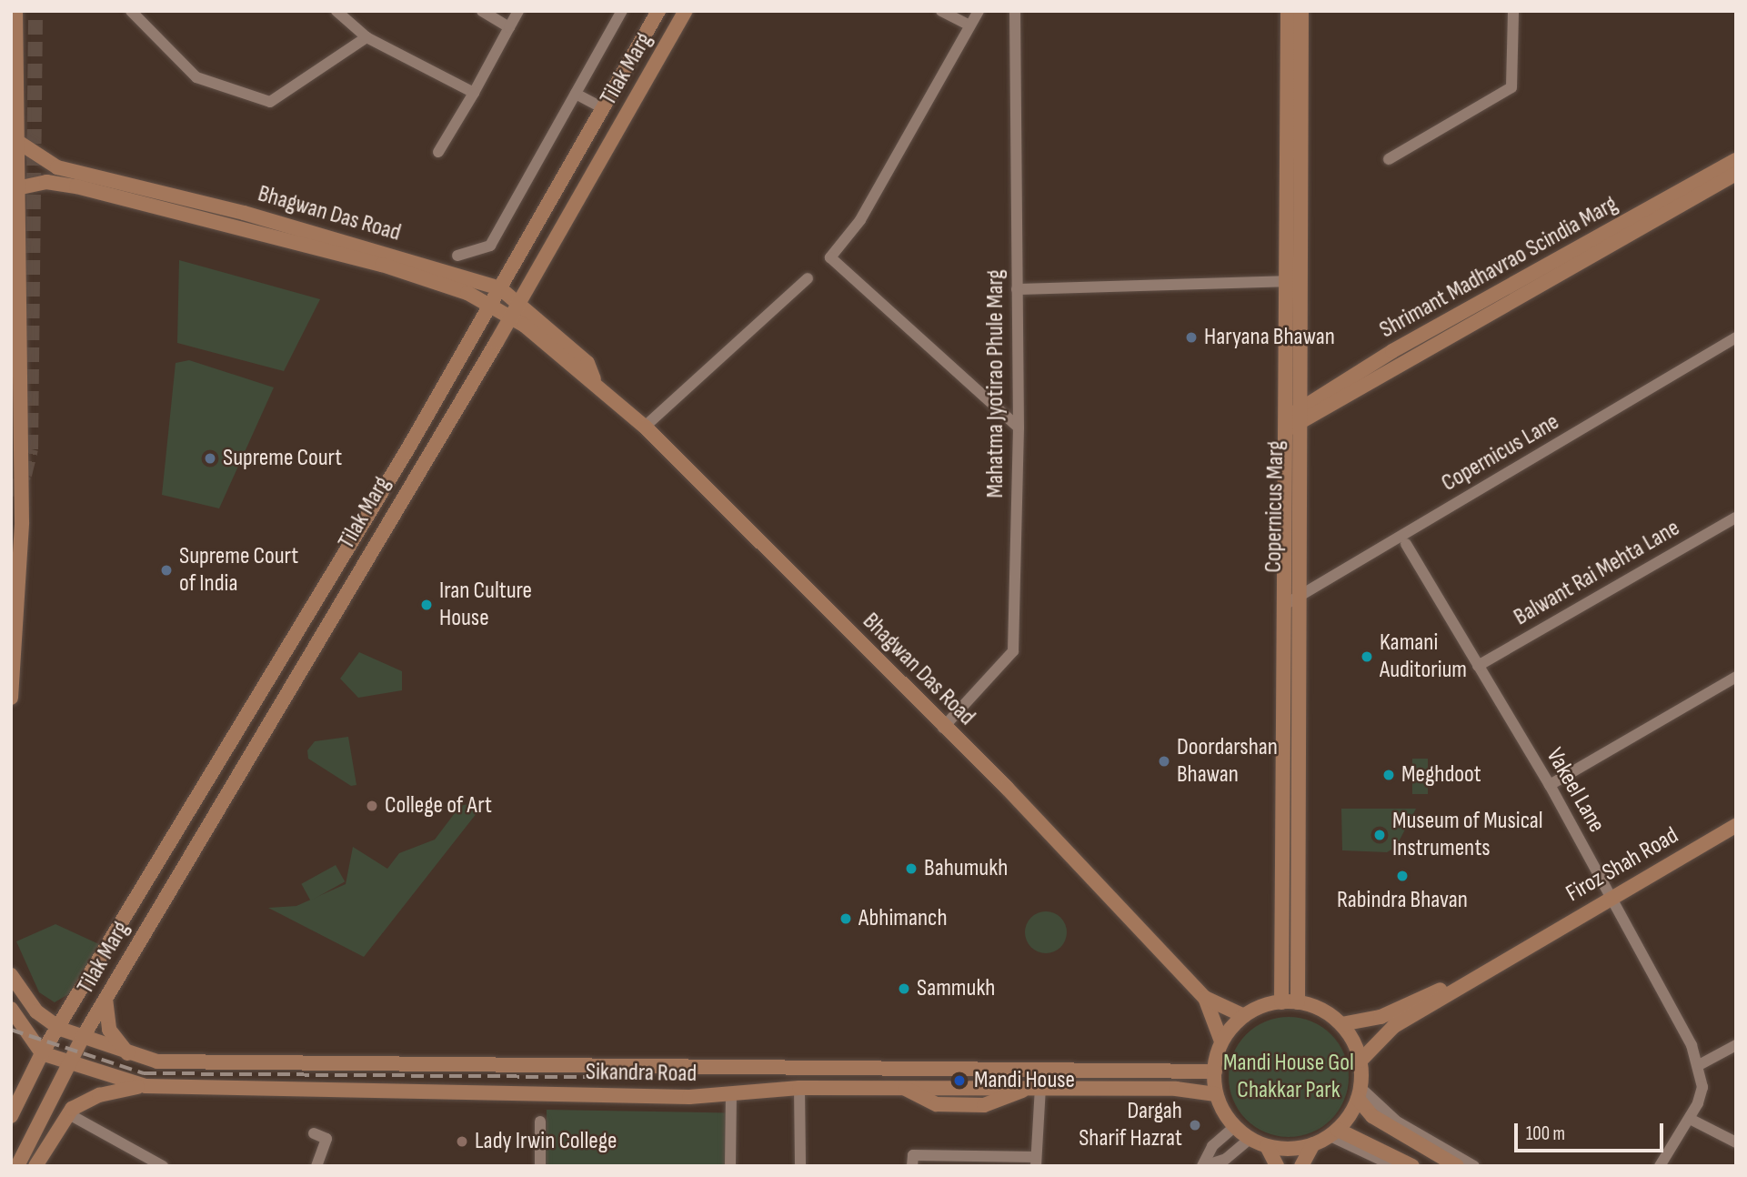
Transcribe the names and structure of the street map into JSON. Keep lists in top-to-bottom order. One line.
{"streets":{"main road":["Tilak Marg","Bhagwan Das Road","Shrimant Madhavrao Scindia Marg","Copernicus Marg","Firoz Shah Road","Sikandra Road"],"street":["Mahatma Jyotirao Phule Marg","Copernicus Lane","Balwant Rai Mehta Lane","Vakeel Lane"]},"crossings":[["Tilak Marg","Bhagwan Das Road"],["Tilak Marg","Sikandra Road"],["Bhagwan Das Road","Mahatma Jyotirao Phule Marg"],["Bhagwan Das Road","Copernicus Marg"],["Bhagwan Das Road","Firoz Shah Road"],["Bhagwan Das Road","Sikandra Road"],["Shrimant Madhavrao Scindia Marg","Copernicus Marg"],["Copernicus Lane","Copernicus Marg"],["Copernicus Marg","Firoz Shah Road"],["Copernicus Marg","Sikandra Road"],["Balwant Rai Mehta Lane","Vakeel Lane"],["Vakeel Lane","Firoz Shah Road"],["Firoz Shah Road","Sikandra Road"]],"parks":["Mandi House Gol Chakkar Park"],"places":["Haryana Bhawan","Supreme Court","Supreme Court of India","Iran Culture House","Kamani Auditorium","Doordarshan Bhawan","Meghdoot","College of Art","Museum of Musical Instruments","Bahumukh","Rabindra Bhavan","Abhimanch","Sammukh","Mandi House","Dargah Sharif Hazrat","Lady Irwin College"],"scale_bar":"100 m"}
